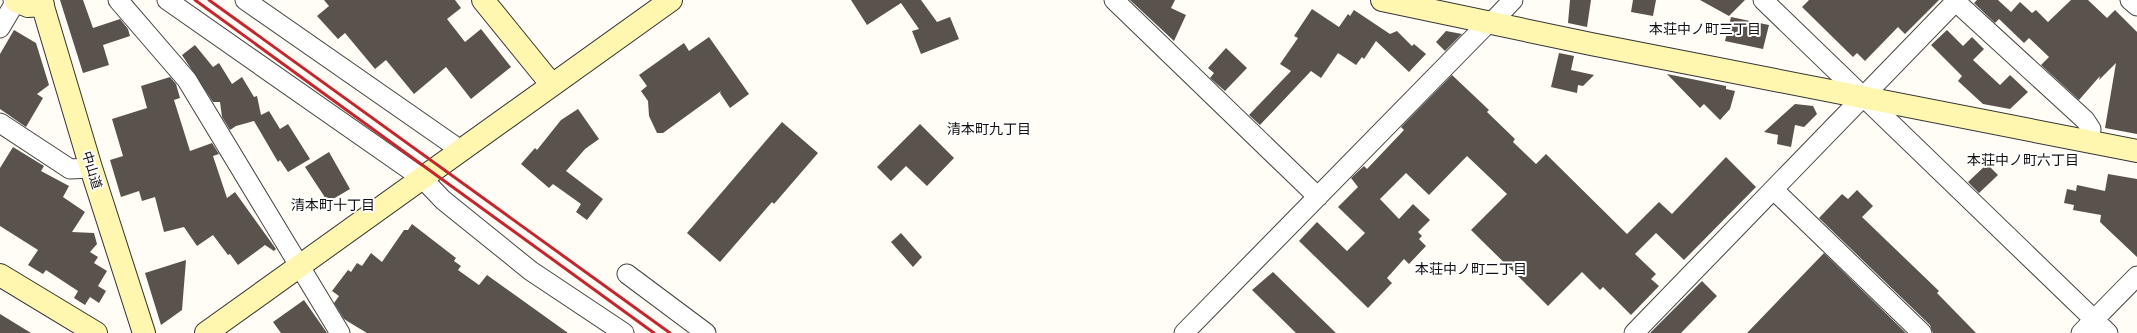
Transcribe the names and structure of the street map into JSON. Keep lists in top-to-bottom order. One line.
{"streets":{"street":["中山道"]},"districts":["本荘中ノ町三丁目","清本町九丁目","本荘中ノ町六丁目","清本町十丁目","本荘中ノ町二丁目"]}
